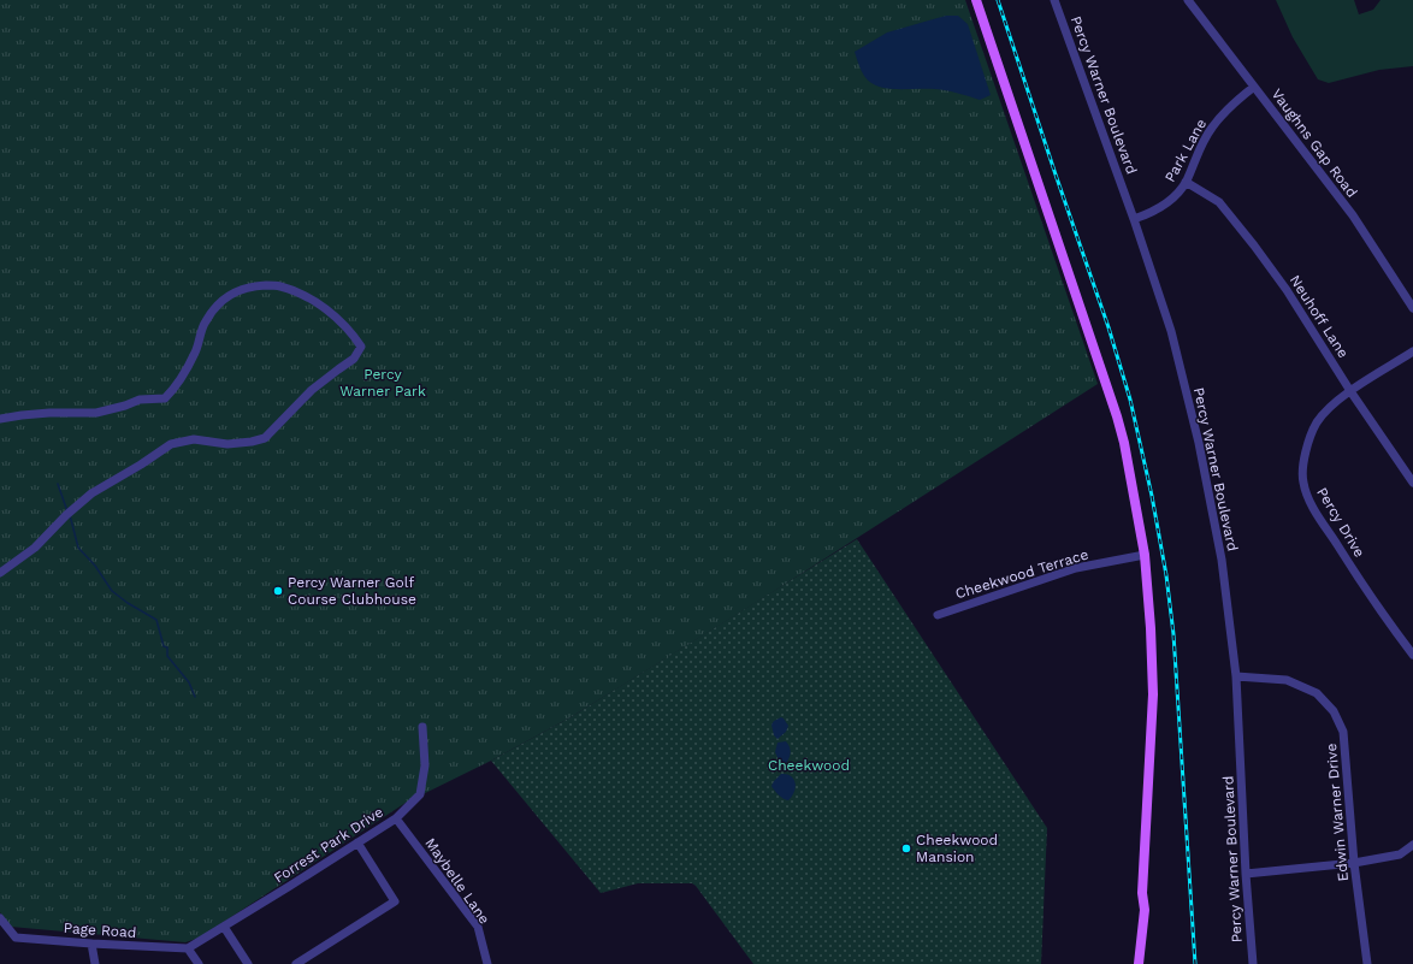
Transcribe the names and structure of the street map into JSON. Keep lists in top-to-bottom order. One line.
{"streets":{"street":["Percy Warner Boulevard","Vaughns Gap Road","Park Lane","Neuhoff Lane","Percy Drive","Cheekwood Terrace","Edwin Warner Drive","Forrest Park Drive","Maybelle Lane","Page Road"]},"crossings":[["Percy Warner Boulevard","Park Lane"],["Percy Warner Boulevard","Edwin Warner Drive"],["Vaughns Gap Road","Park Lane"],["Park Lane","Neuhoff Lane"],["Neuhoff Lane","Percy Drive"],["Forrest Park Drive","Maybelle Lane"],["Forrest Park Drive","Page Road"]],"parks":["Percy Warner Park","Cheekwood"],"places":["Percy Warner Golf Course Clubhouse","Cheekwood Mansion"]}
